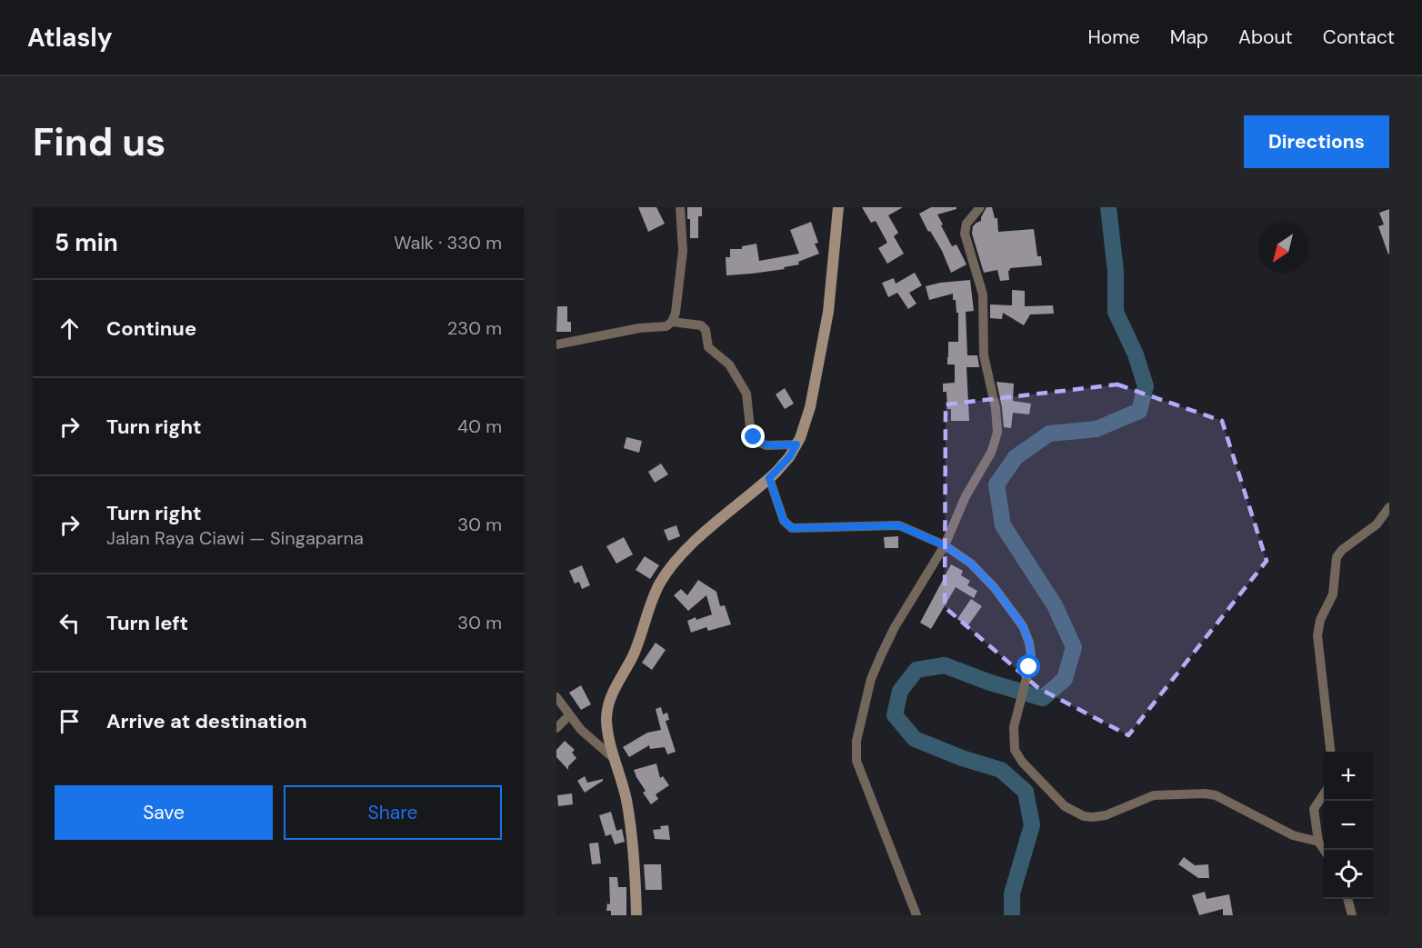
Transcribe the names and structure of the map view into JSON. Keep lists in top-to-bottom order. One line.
{"north":"bottom left","page":{"header":"Atlasly","nav":["Home","Map","About","Contact"],"buttons":["Directions",["Save","Share"]],"title":"Find us","heading":["5 min","Walk · 330 m"],"list":[["Continue","230 m"],["Turn right","40 m"],["Turn right","Jalan Raya Ciawi — Singaparna","30 m"],["Turn left","30 m"],"Arrive at destination"],"map_buttons":["+","−"]}}
